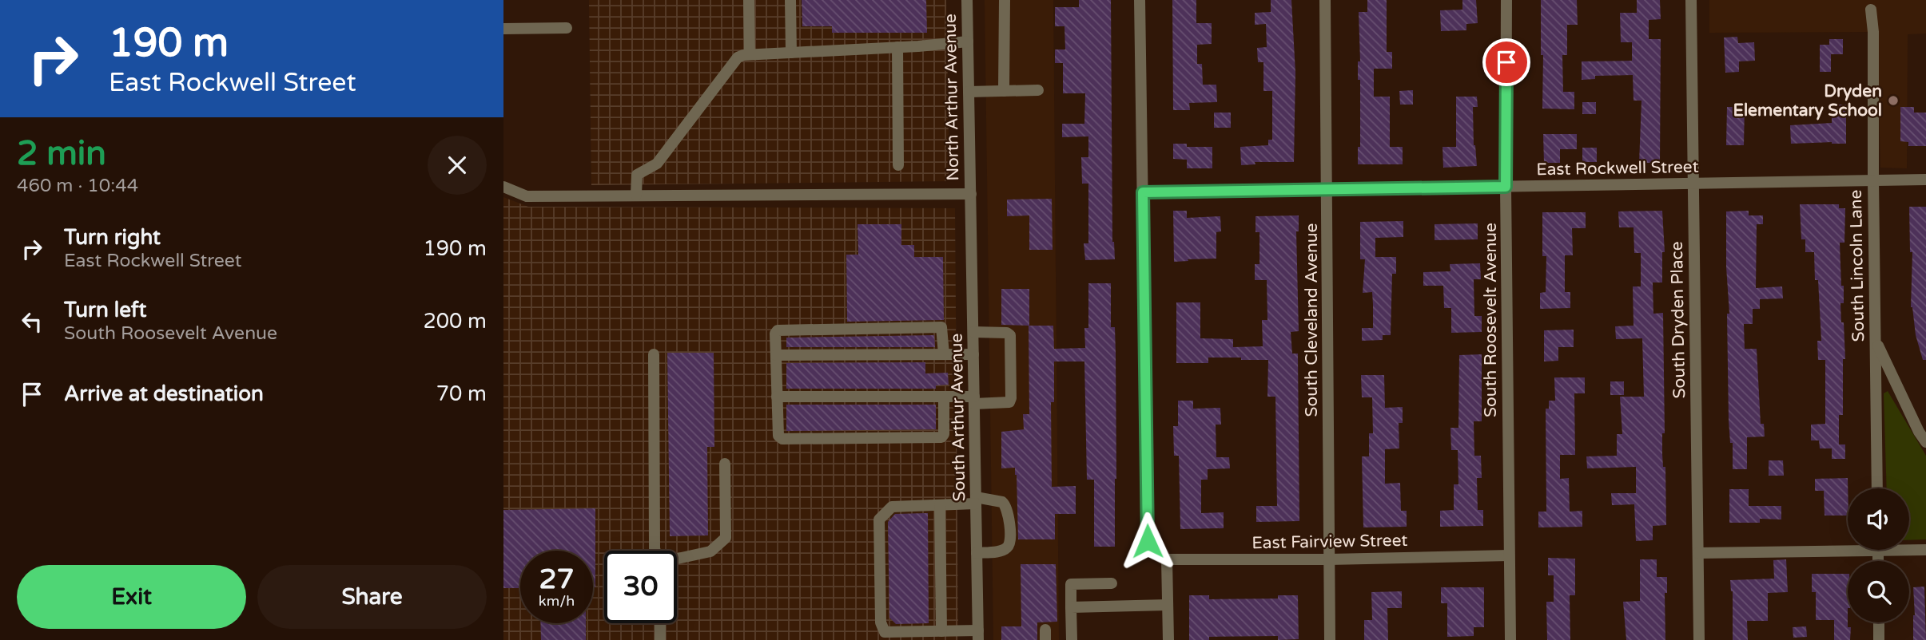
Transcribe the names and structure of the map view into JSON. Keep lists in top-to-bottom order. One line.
{"streets":{"street":["North Arthur Avenue","East Rockwell Street","South Lincoln Lane","South Cleveland Avenue","South Roosevelt Avenue","South Dryden Place","South Arthur Avenue","East Fairview Street"]},"crossings":[["North Arthur Avenue","South Arthur Avenue"],["East Rockwell Street","South Lincoln Lane"],["East Rockwell Street","South Cleveland Avenue"],["East Rockwell Street","South Roosevelt Avenue"],["East Rockwell Street","South Dryden Place"],["East Rockwell Street","East Fairview Street"],["South Cleveland Avenue","East Fairview Street"],["South Roosevelt Avenue","East Fairview Street"]],"places":["Dryden Elementary School"],"page":{"turn":["190 m","East Rockwell Street"],"heading":["2 min","460 m · 10:44"],"list":[{"name":"Turn right","note":"East Rockwell Street","value":"190 m"},{"name":"Turn left","note":"South Roosevelt Avenue","value":"200 m"},{"name":"Arrive at destination","value":"70 m"}],"speed":"27 km/h","limit":"30","buttons":["Exit","Share"]}}
